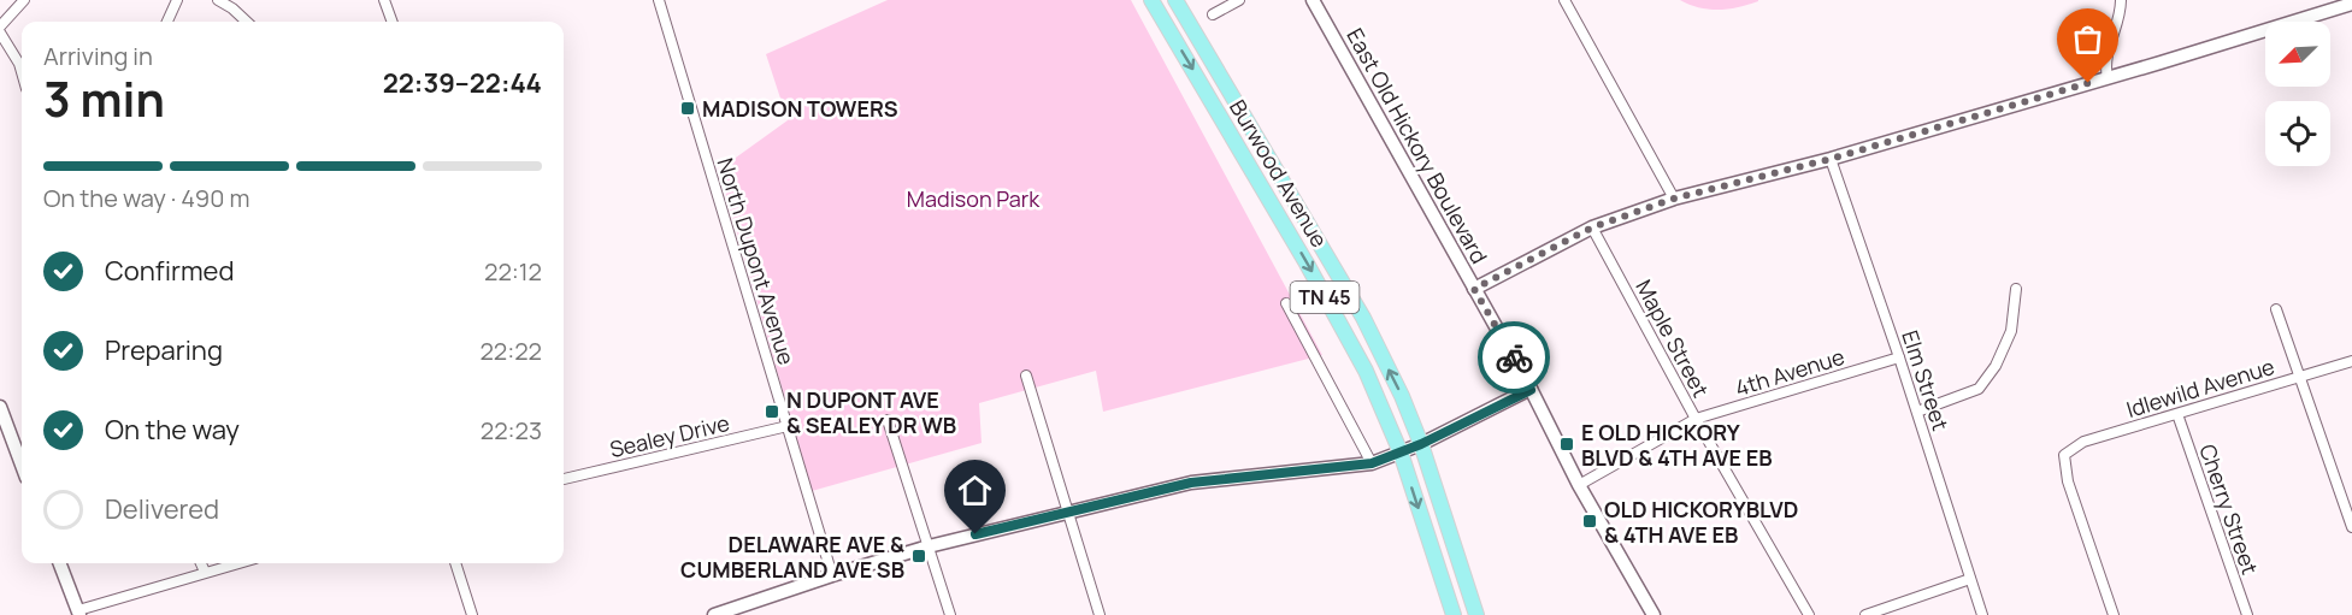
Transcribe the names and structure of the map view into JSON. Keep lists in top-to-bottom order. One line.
{"streets":{"main road":["Burwood Avenue","TN 45"],"street":["East Old Hickory Boulevard","North Dupont Avenue","Maple Street","4th Avenue","Elm Street","Idlewild Avenue","Sealey Drive","Cherry Street"]},"crossings":[["East Old Hickory Boulevard","4th Avenue"],["North Dupont Avenue","Sealey Drive"],["Maple Street","4th Avenue"],["4th Avenue","Elm Street"],["Idlewild Avenue","Cherry Street"]],"parks":["Madison Park"],"places":{"transit":["MADISON TOWERS","N DUPONT AVE & SEALEY DR WB","E OLD HICKORY BLVD & 4TH AVE EB","OLD HICKORYBLVD & 4TH AVE EB","DELAWARE AVE & CUMBERLAND AVE SB"]},"north":"bottom left","page":{"heading":["3 min","Arriving in","22:39–22:44"],"bar":"On the way · 490 m","list":[["Confirmed","22:12"],["Preparing","22:22"],["On the way","22:23"],"Delivered"]}}
